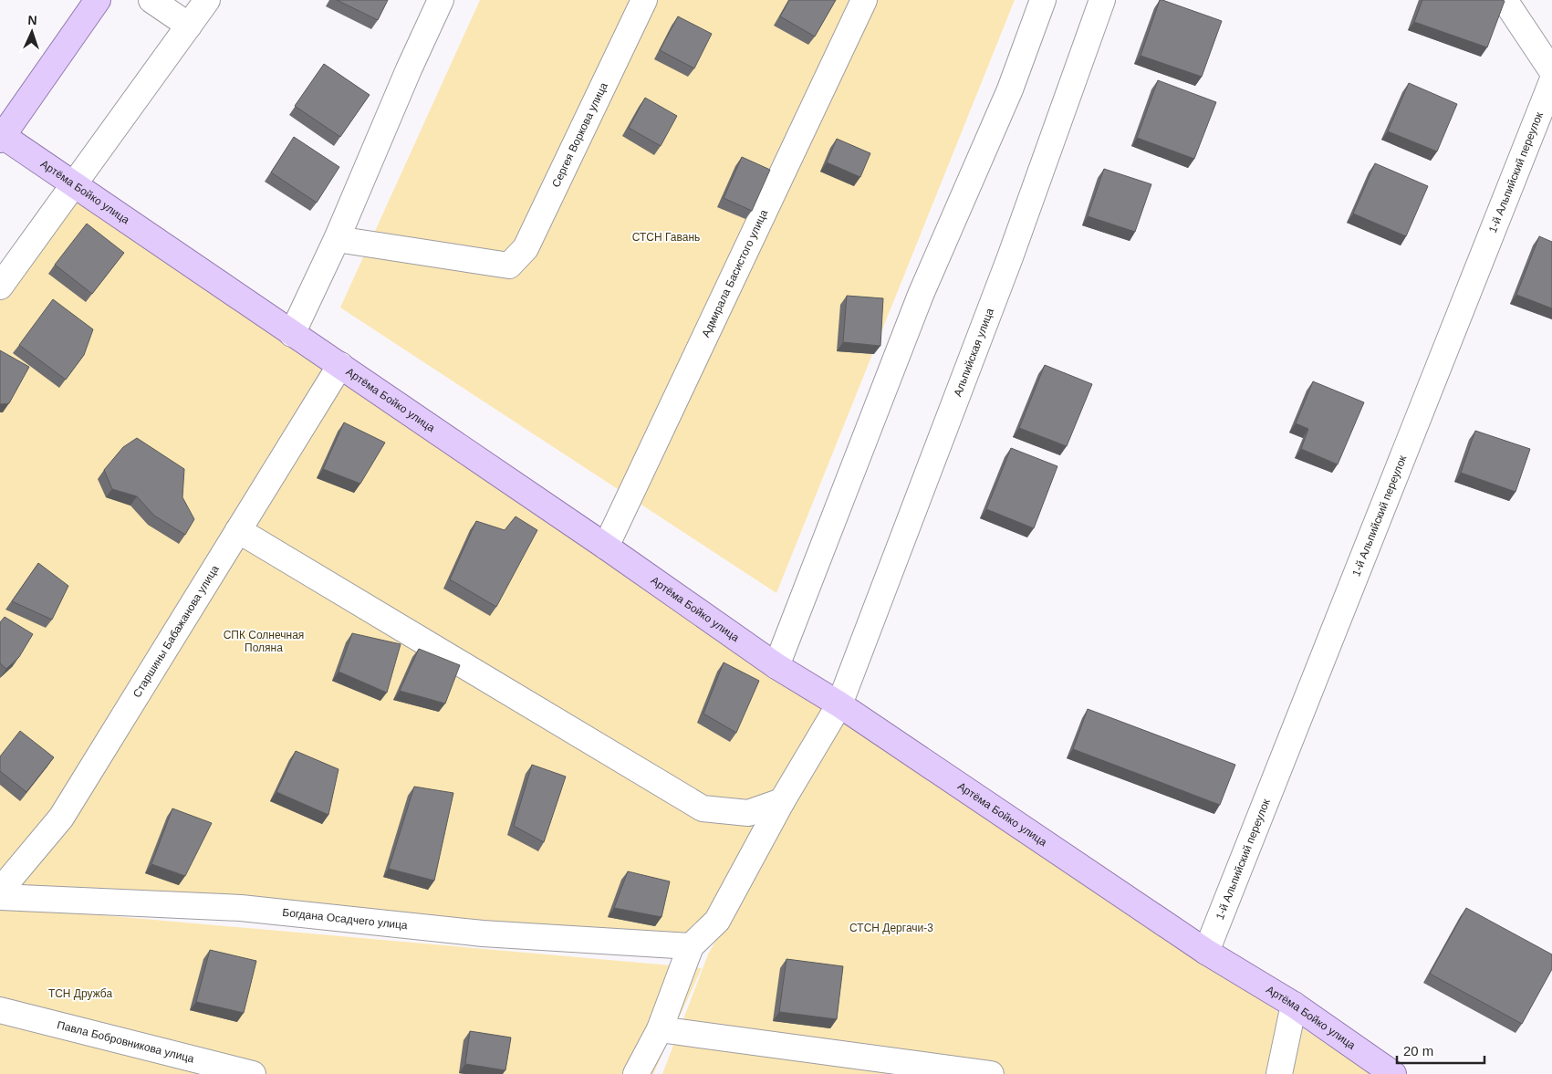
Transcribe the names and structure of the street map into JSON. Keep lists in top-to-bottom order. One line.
{"streets":{"main road":["Артёма Бойко улица"],"street":["Сергея Воркова улица","1-й Альпийский переулок","Адмирала Басистого улица","Альпийская улица","Старшины Бабажанова улица","Богдана Осадчего улица","Павла Бобровникова улица"]},"crossings":[["1-й Альпийский переулок","Артёма Бойко улица"],["Артёма Бойко улица","Адмирала Басистого улица"],["Артёма Бойко улица","Альпийская улица"],["Артёма Бойко улица","Старшины Бабажанова улица"],["Альпийская улица","Богдана Осадчего улица"]],"parks":["СТСН Гавань","СПК Солнечная Поляна","СТСН Дергачи-3","ТСН Дружба"],"scale_bar":"20 m","north":"top"}
